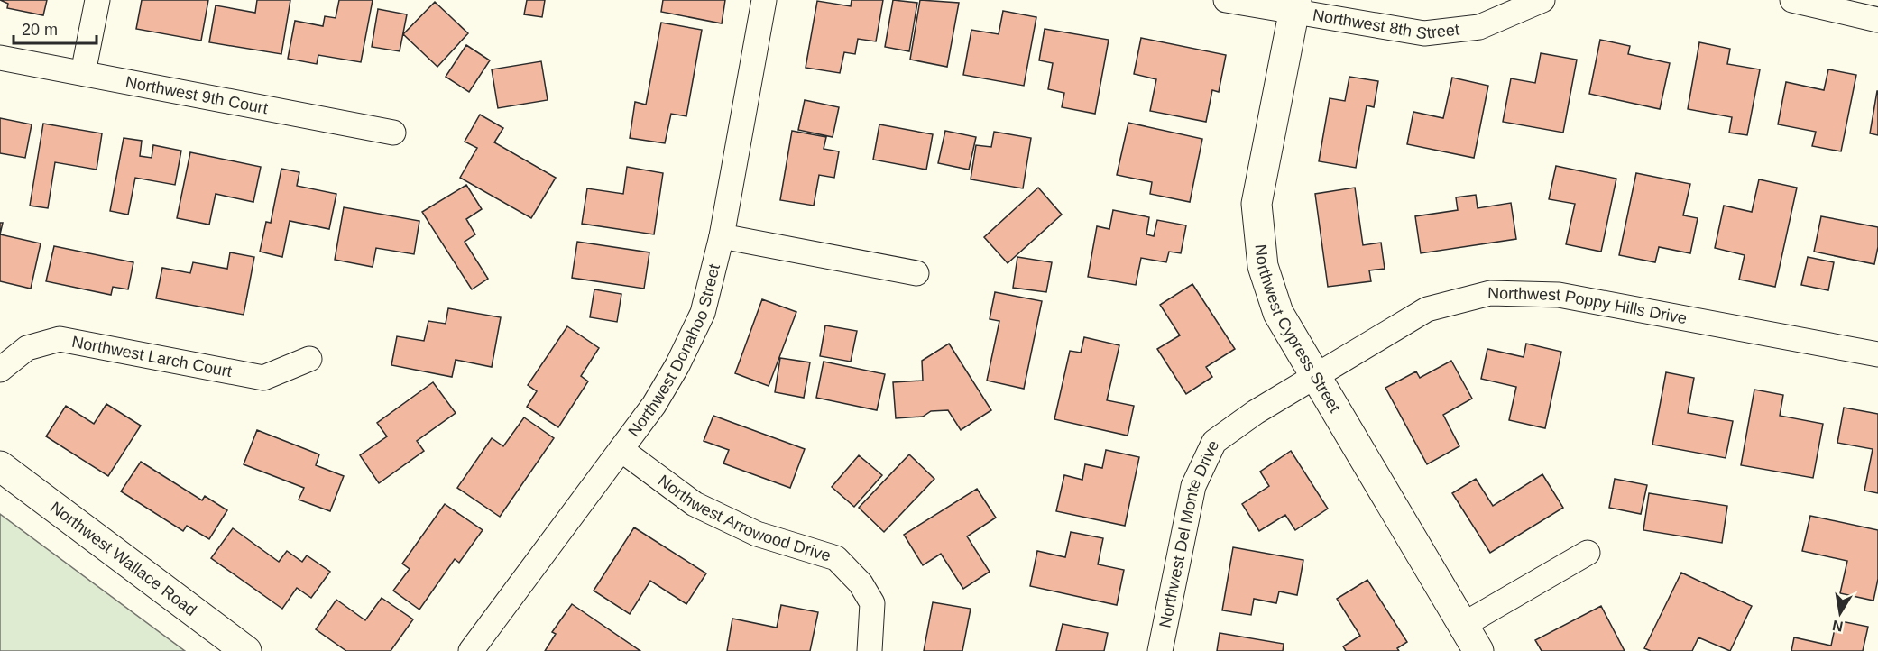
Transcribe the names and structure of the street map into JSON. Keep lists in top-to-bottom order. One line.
{"streets":{"street":["Northwest 8th Street","Northwest 9th Court","Northwest Poppy Hills Drive","Northwest Cypress Street","Northwest Donahoo Street","Northwest Larch Court","Northwest Arrowood Drive","Northwest Del Monte Drive","Northwest Wallace Road"]},"crossings":[["Northwest 8th Street","Northwest Cypress Street"],["Northwest Poppy Hills Drive","Northwest Cypress Street"],["Northwest Poppy Hills Drive","Northwest Del Monte Drive"],["Northwest Cypress Street","Northwest Del Monte Drive"],["Northwest Donahoo Street","Northwest Arrowood Drive"]],"scale_bar":"20 m","north":"bottom"}
